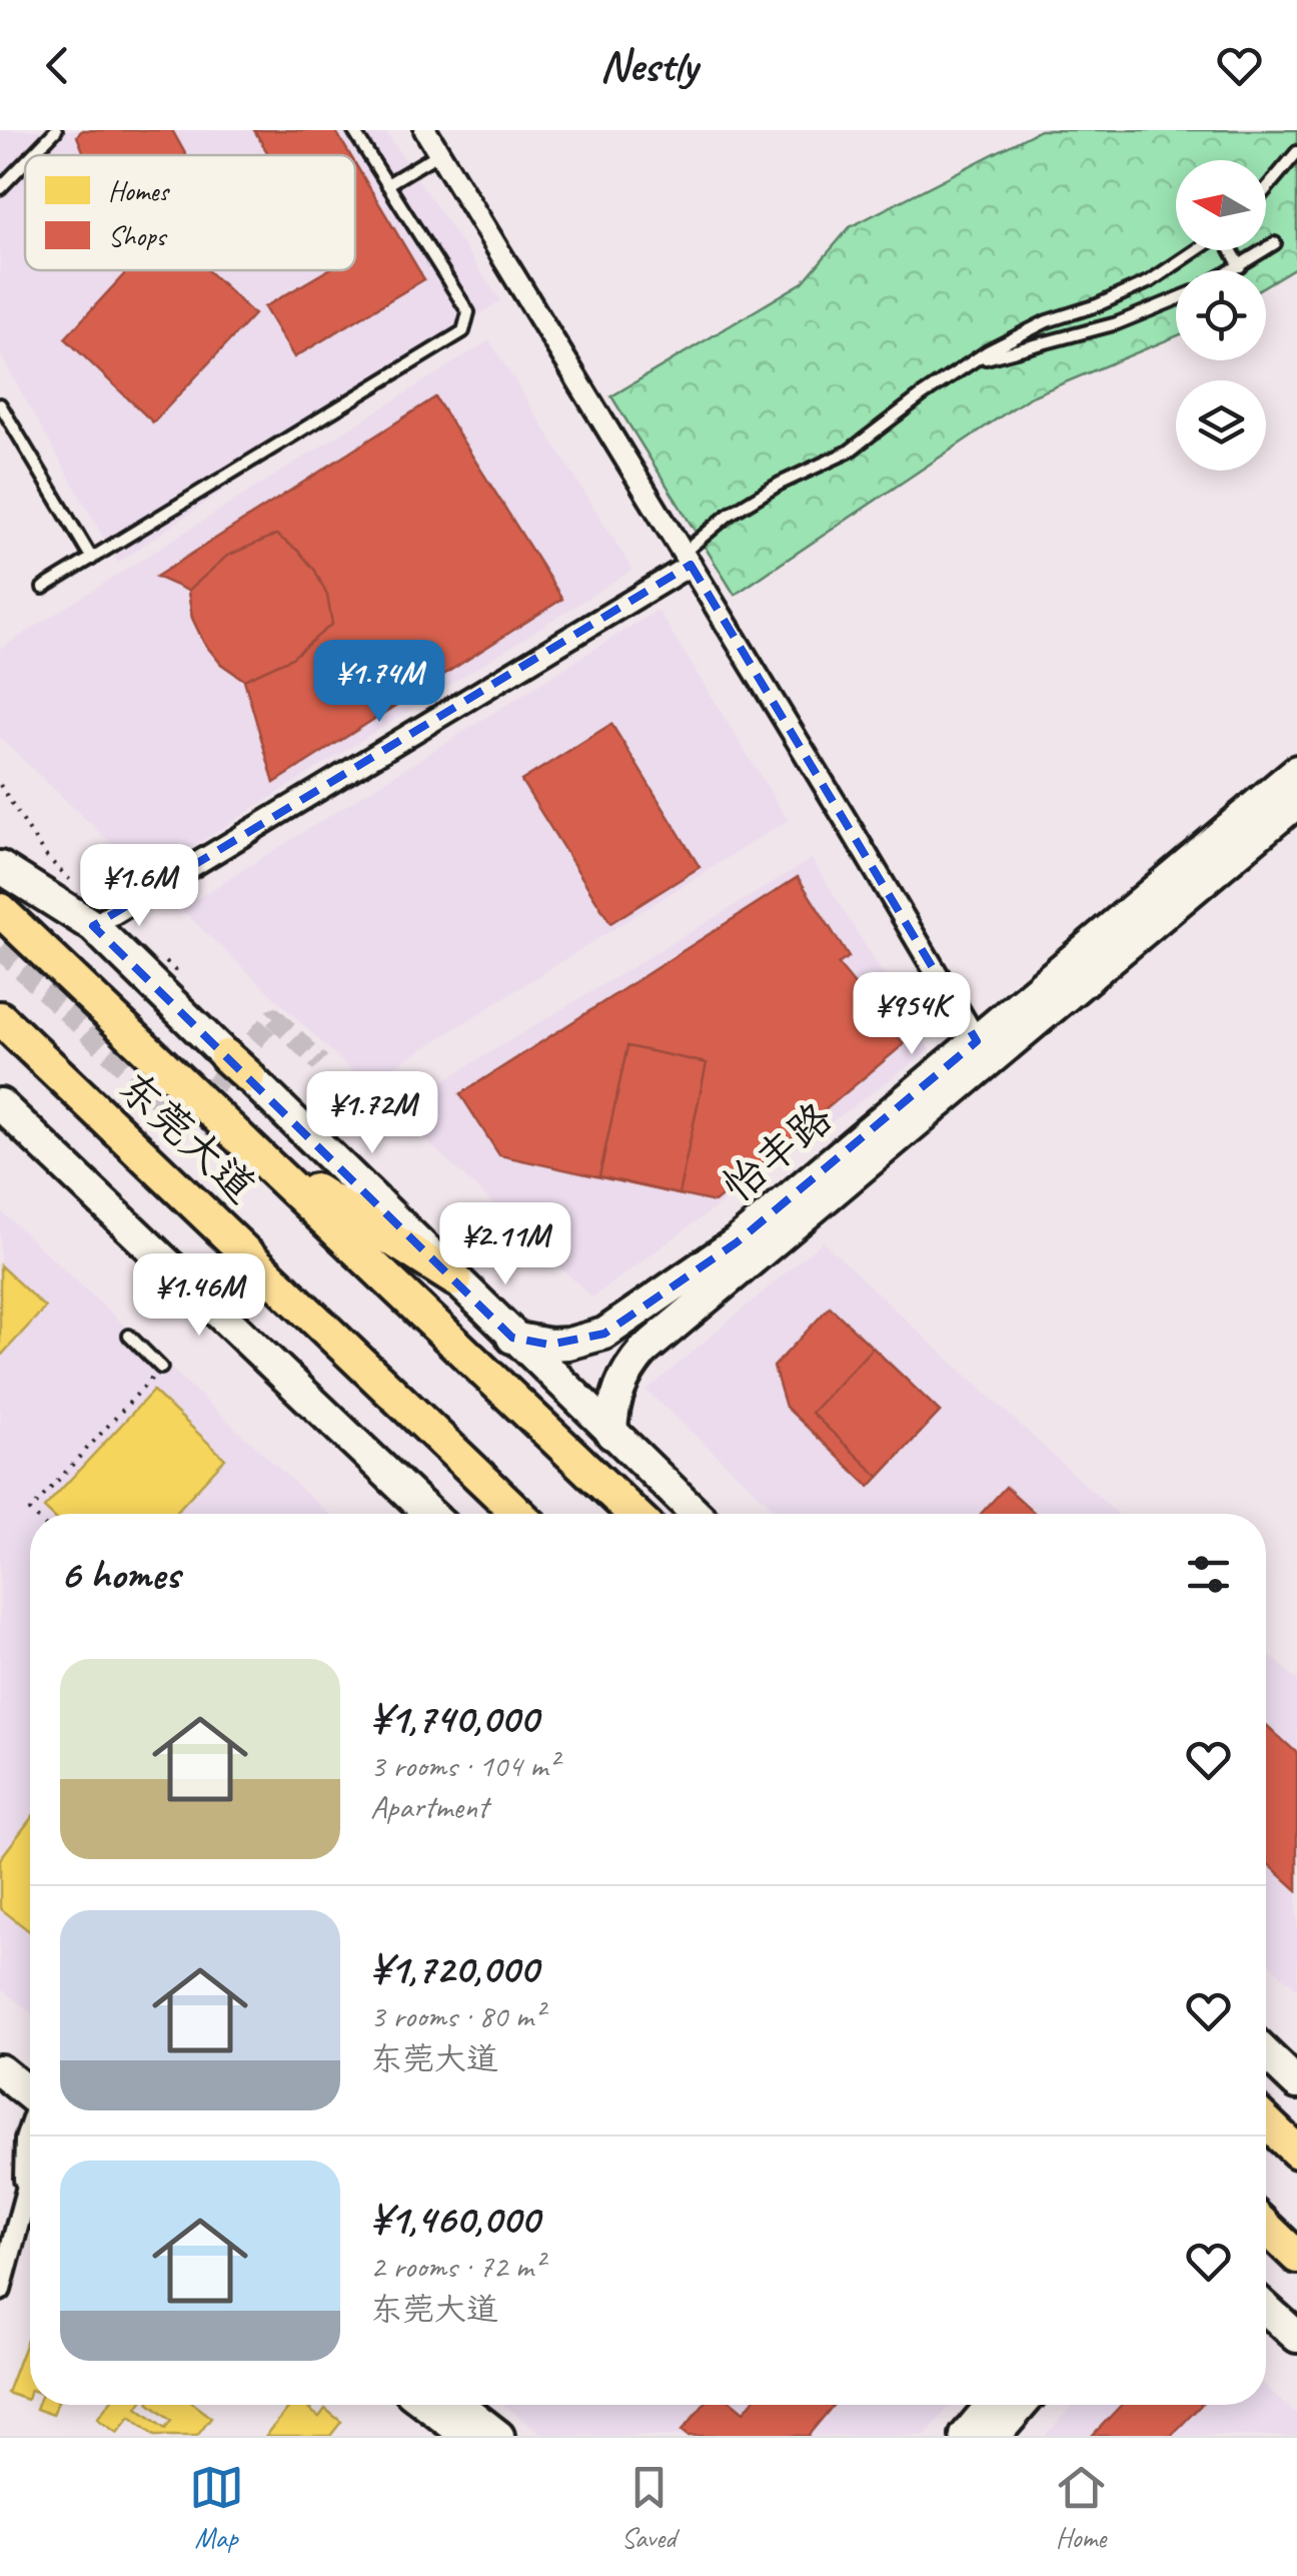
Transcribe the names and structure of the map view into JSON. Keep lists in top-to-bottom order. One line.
{"streets":{"main road":["东莞大道"],"street":["怡丰路"]},"legend":["Homes","Shops"],"north":"left","page":{"header":"Nestly","price":["¥1.74M","¥1.6M","¥954K","¥1.72M","¥2.11M","¥1.46M"],"heading":"6 homes","list":[{"name":"¥1,740,000","note":"3 rooms · 104 m² · Apartment"},{"name":"¥1,720,000","note":"3 rooms · 80 m² · 东莞大道"},{"name":"¥1,460,000","note":"2 rooms · 72 m² · 东莞大道"}],"tabs":["Map","Saved","Home"]}}
